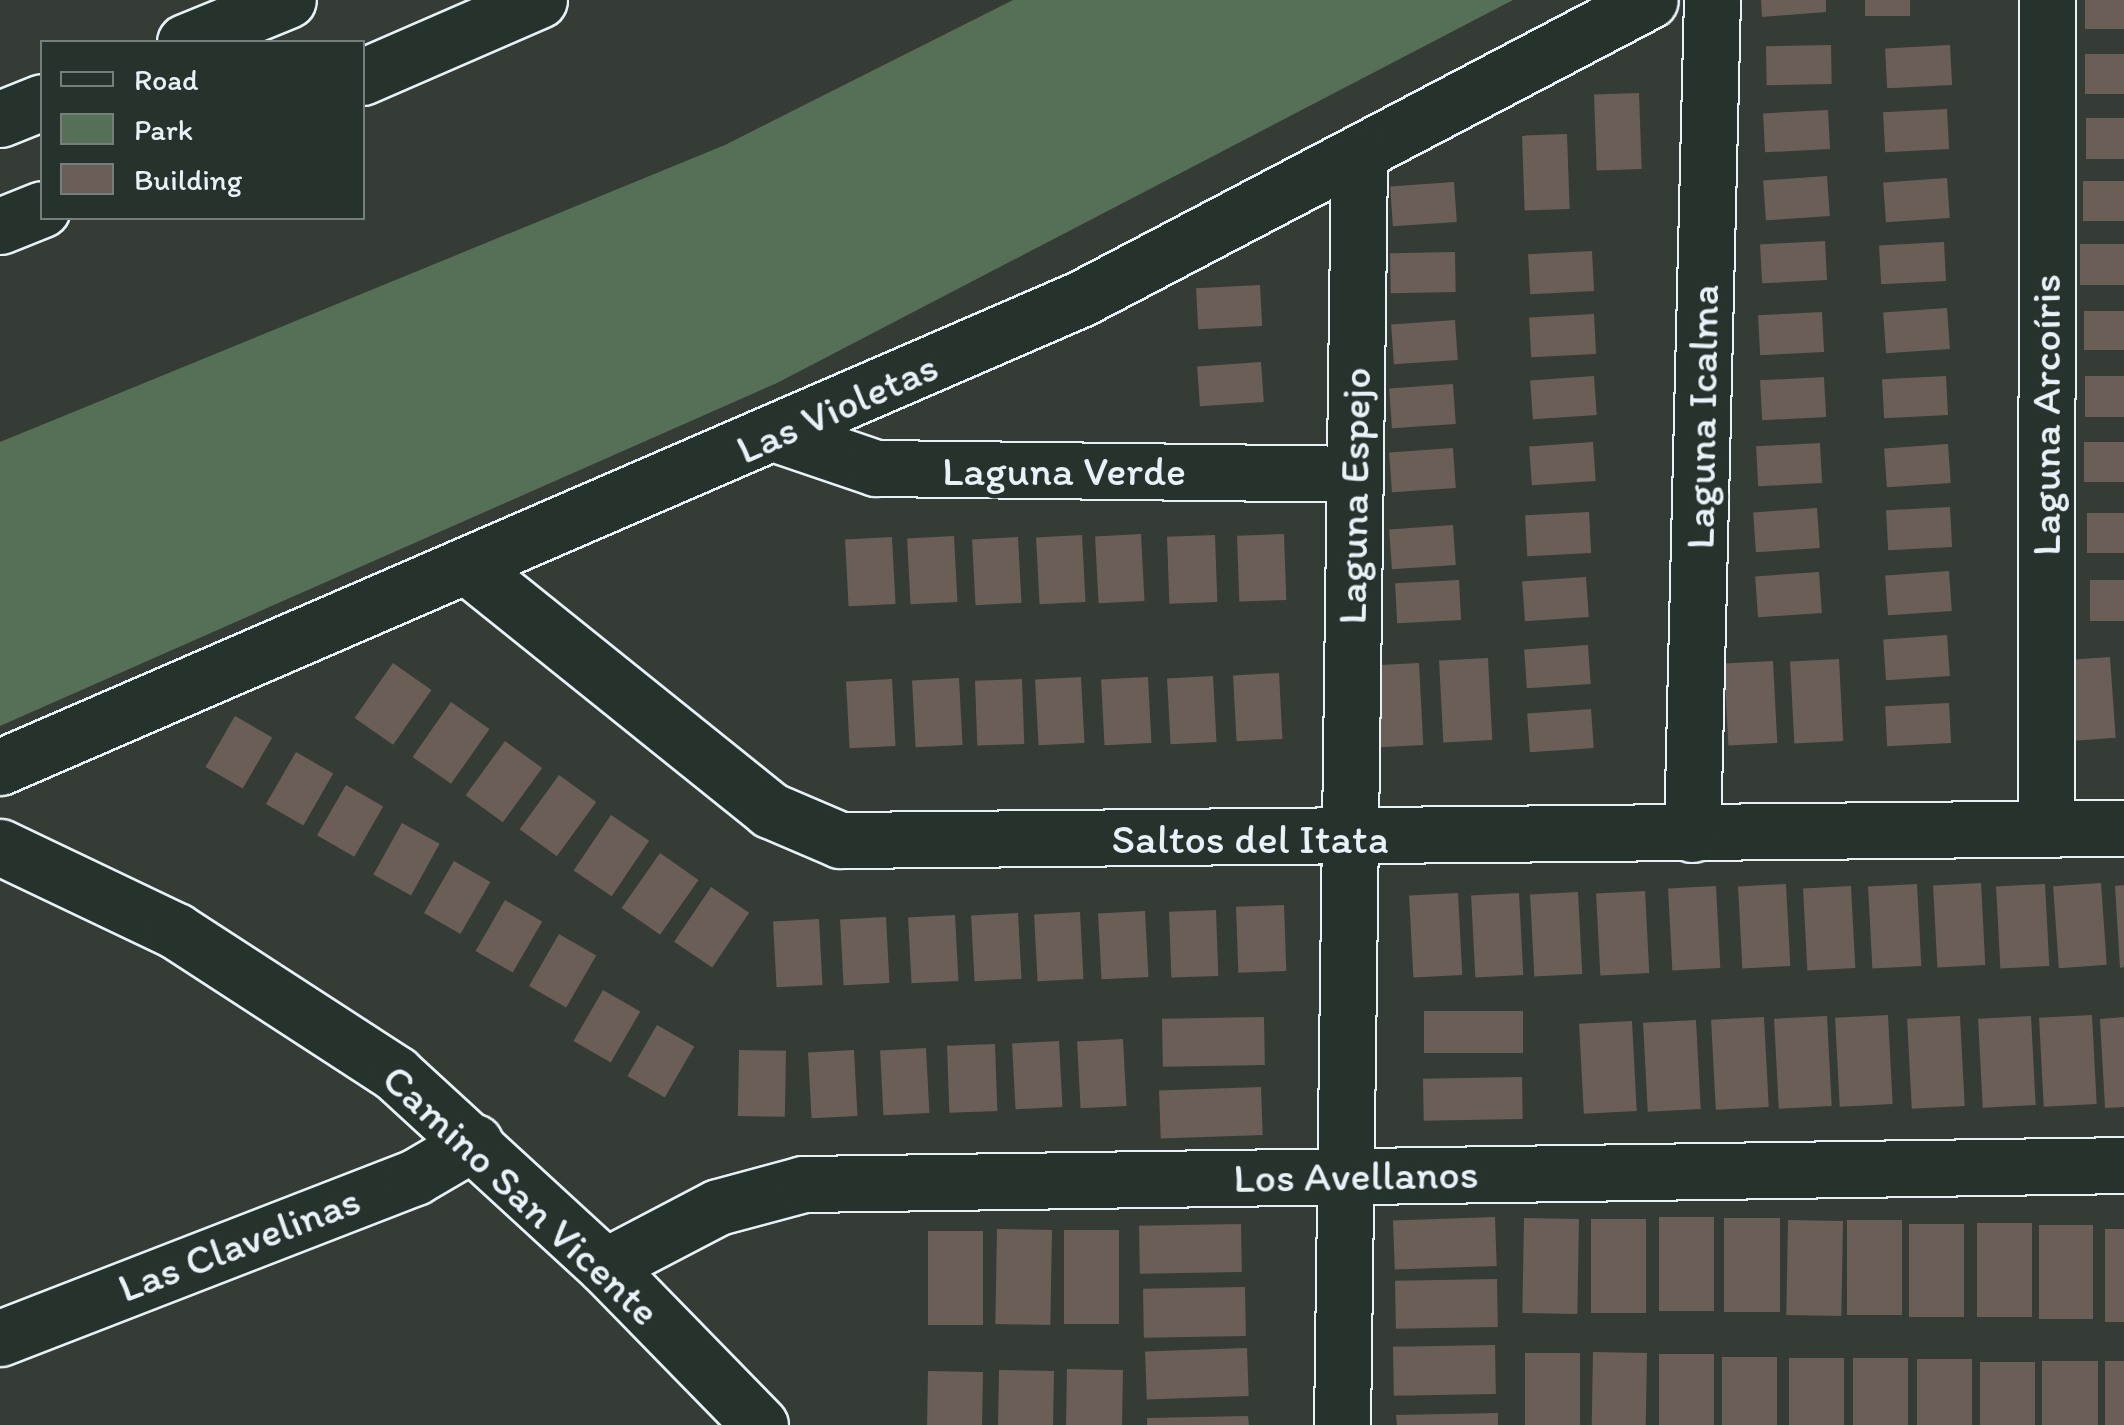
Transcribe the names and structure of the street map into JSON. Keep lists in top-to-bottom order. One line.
{"streets":{"main road":["Las Violetas","Laguna Arcoíris","Laguna Icalma","Laguna Verde","Laguna Espejo","Saltos del Itata","Los Avellanos","Camino San Vicente","Las Clavelinas"]},"crossings":[["Las Violetas","Laguna Verde"],["Las Violetas","Laguna Espejo"],["Las Violetas","Saltos del Itata"],["Laguna Arcoíris","Saltos del Itata"],["Laguna Icalma","Saltos del Itata"],["Laguna Verde","Laguna Espejo"],["Laguna Espejo","Saltos del Itata"],["Laguna Espejo","Los Avellanos"],["Los Avellanos","Camino San Vicente"],["Camino San Vicente","Las Clavelinas"]],"legend":["Road","Park","Building"]}
